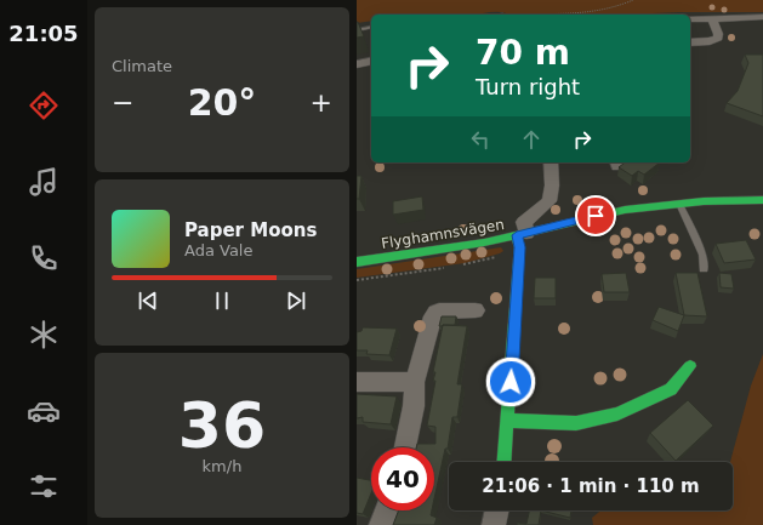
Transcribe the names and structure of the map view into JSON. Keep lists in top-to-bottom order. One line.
{"streets":{"street":["Flyghamnsvägen"]},"page":{"tabs":"21:05","tile":["Climate",["36","km/h"]],"turn":["70 m","Turn right"],"heat":["−","20°","+"],"song":["Paper Moons","Ada Vale"],"limit":"40","trip":"21:06 · 1 min · 110 m"}}
